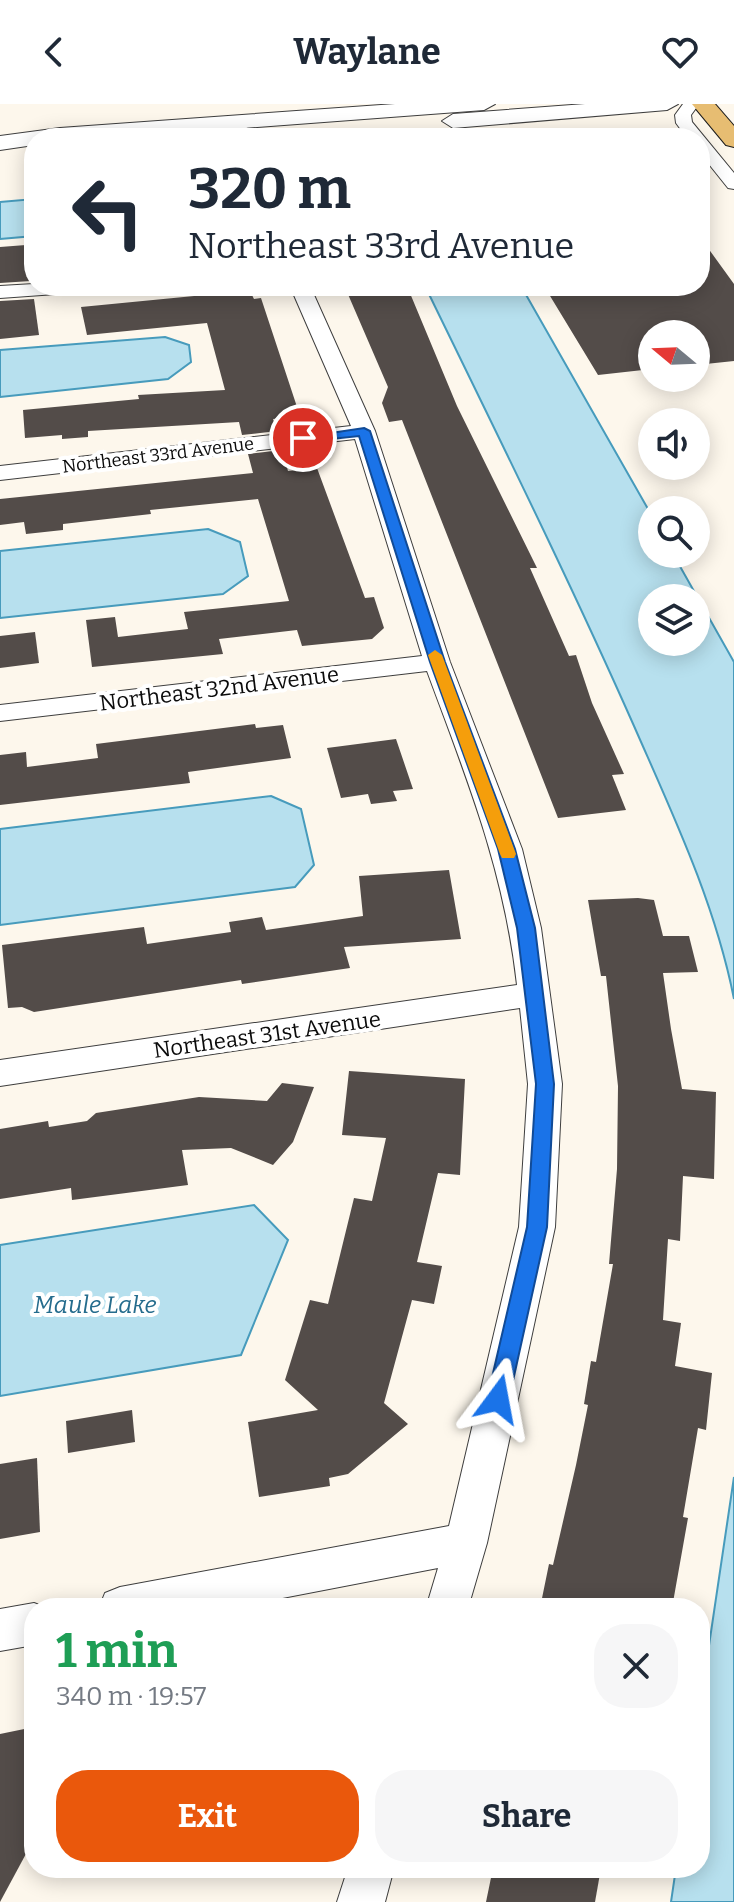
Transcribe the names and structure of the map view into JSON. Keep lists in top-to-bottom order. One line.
{"streets":{"street":["Northeast 33rd Avenue","Northeast 32nd Avenue","Northeast 31st Avenue"]},"water":["Maule Lake"],"north":"left","page":{"header":"Waylane","turn":["320 m","Northeast 33rd Avenue"],"heading":["1 min","340 m · 19:57"],"buttons":["Exit","Share"]}}
